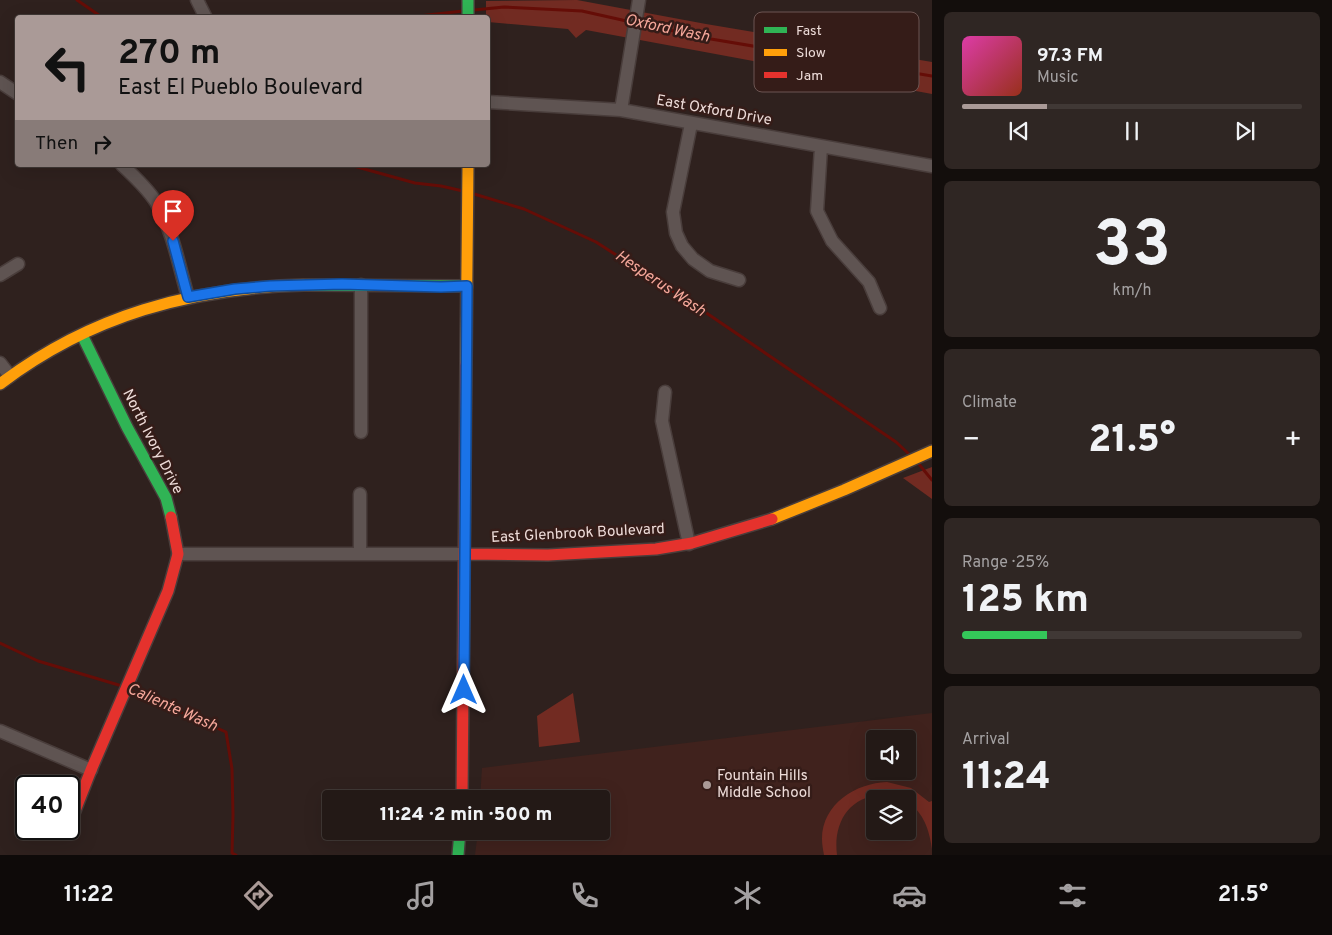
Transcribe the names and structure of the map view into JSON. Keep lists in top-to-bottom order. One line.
{"streets":{"street":["East Oxford Drive","North Ivory Drive","East Glenbrook Boulevard"]},"crossings":[["North Ivory Drive","East Glenbrook Boulevard"]],"water":["Oxford Wash","Hesperus Wash","Caliente Wash"],"places":["Fountain Hills Middle School"],"legend":["Fast","Slow","Jam"],"page":{"turn":["270 m","East El Pueblo Boulevard"],"song":["97.3 FM","Music"],"then":"Then","tile":[["33","km/h"],"Climate",["Range · 25%","125 km"],["Arrival","11:24"]],"heat":["−","21.5°","+"],"limit":"40","trip":"11:24 · 2 min · 500 m","tabs":["11:22","21.5°"]}}
